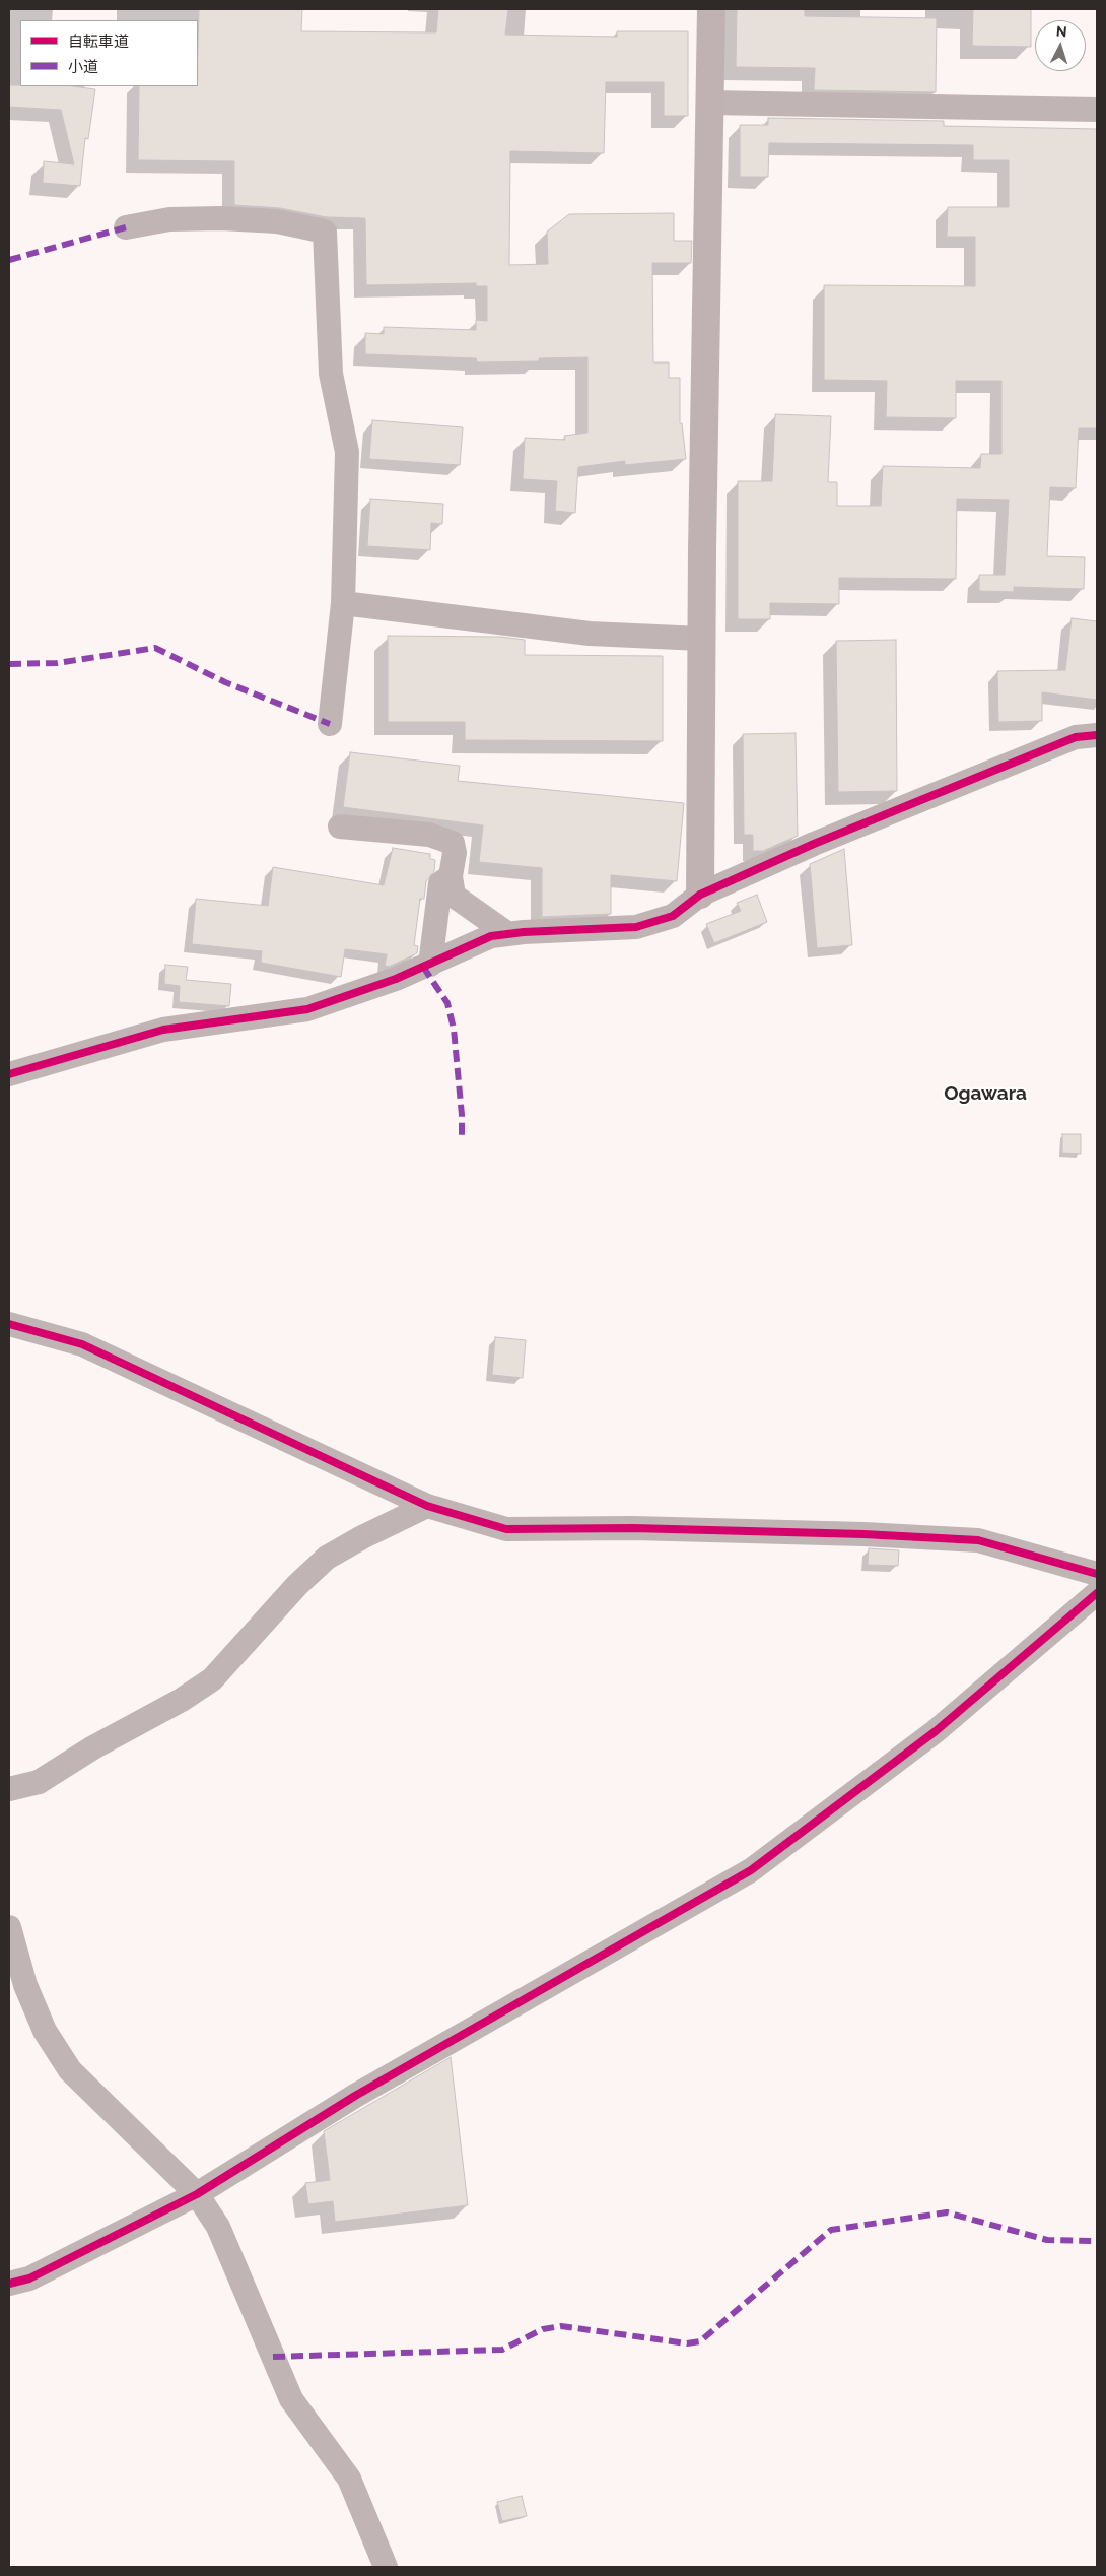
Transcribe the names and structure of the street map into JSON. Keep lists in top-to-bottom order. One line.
{"districts":["Ogawara"],"legend":["自転車道","小道"],"north":"top"}
